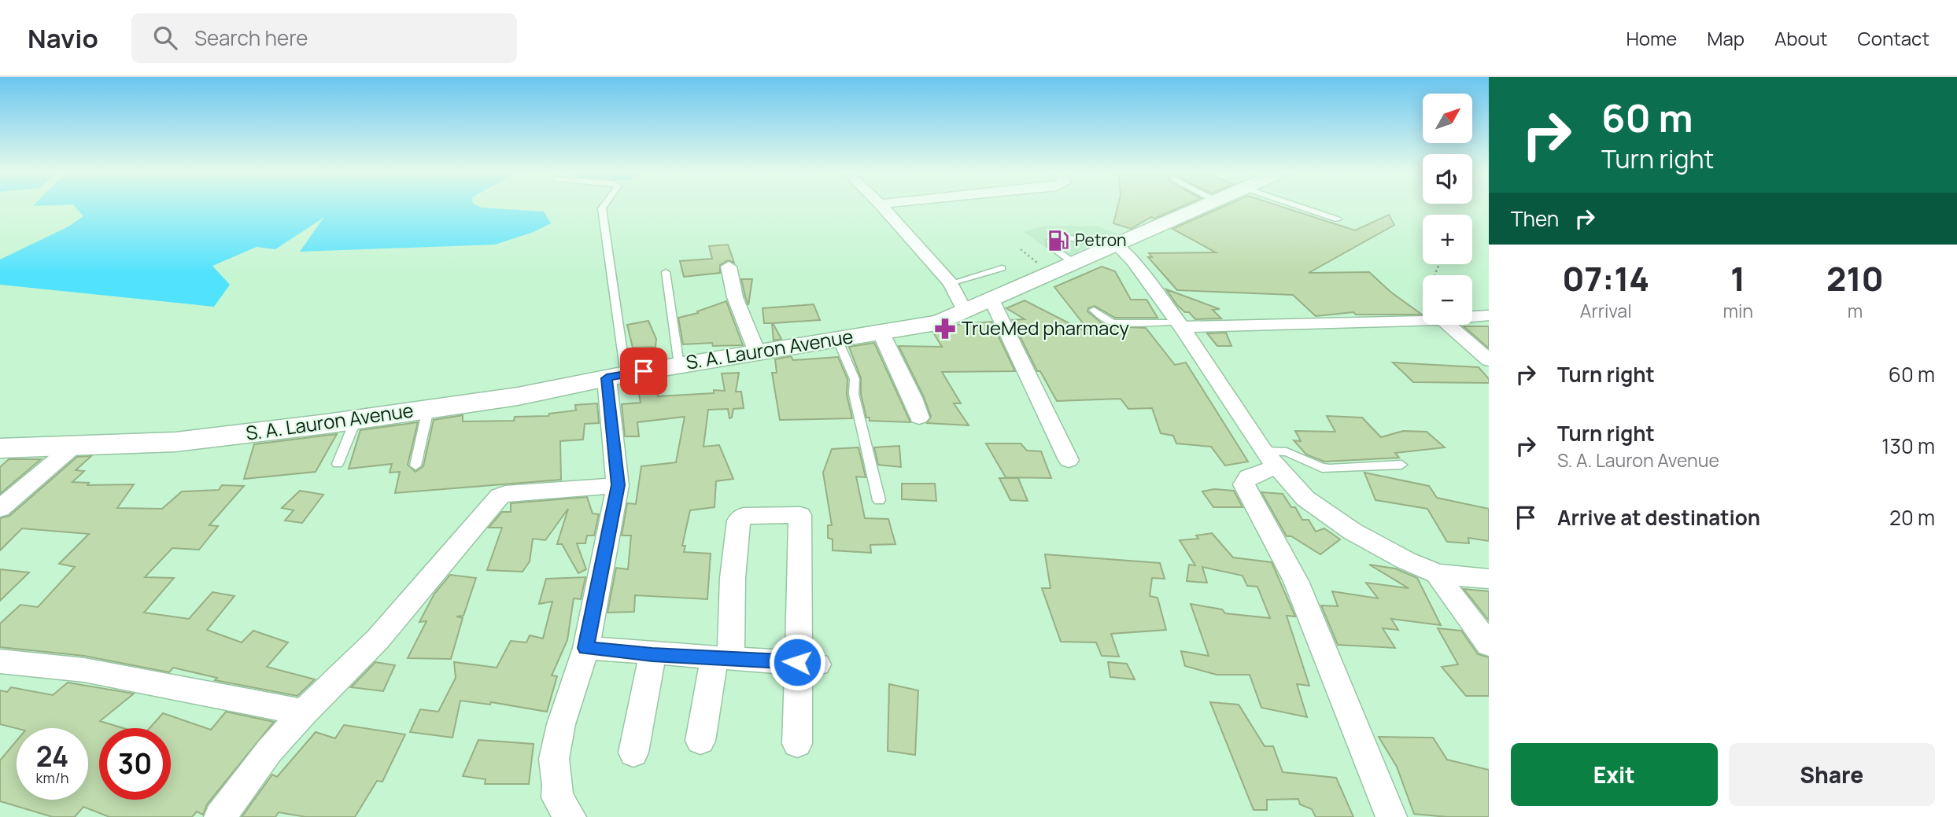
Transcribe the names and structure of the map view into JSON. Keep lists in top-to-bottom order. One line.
{"streets":{"highway":["S. A. Lauron Avenue"]},"places":{"fuel station":["Petron"],"pharmacy":["TrueMed pharmacy"]},"north":"top right","page":{"header":"Navio","search":"Search here","nav":["Home","Map","About","Contact"],"turn":["60 m","Turn right"],"map_buttons":["+","−"],"then":"Then","eta":["07:14","Arrival","1","min","210","m"],"list":[{"name":"Turn right","value":"60 m"},{"name":"Turn right","note":"S. A. Lauron Avenue","value":"130 m"},{"name":"Arrive at destination","value":"20 m"}],"speed":"24 km/h","limit":"30","buttons":["Exit","Share"]}}
